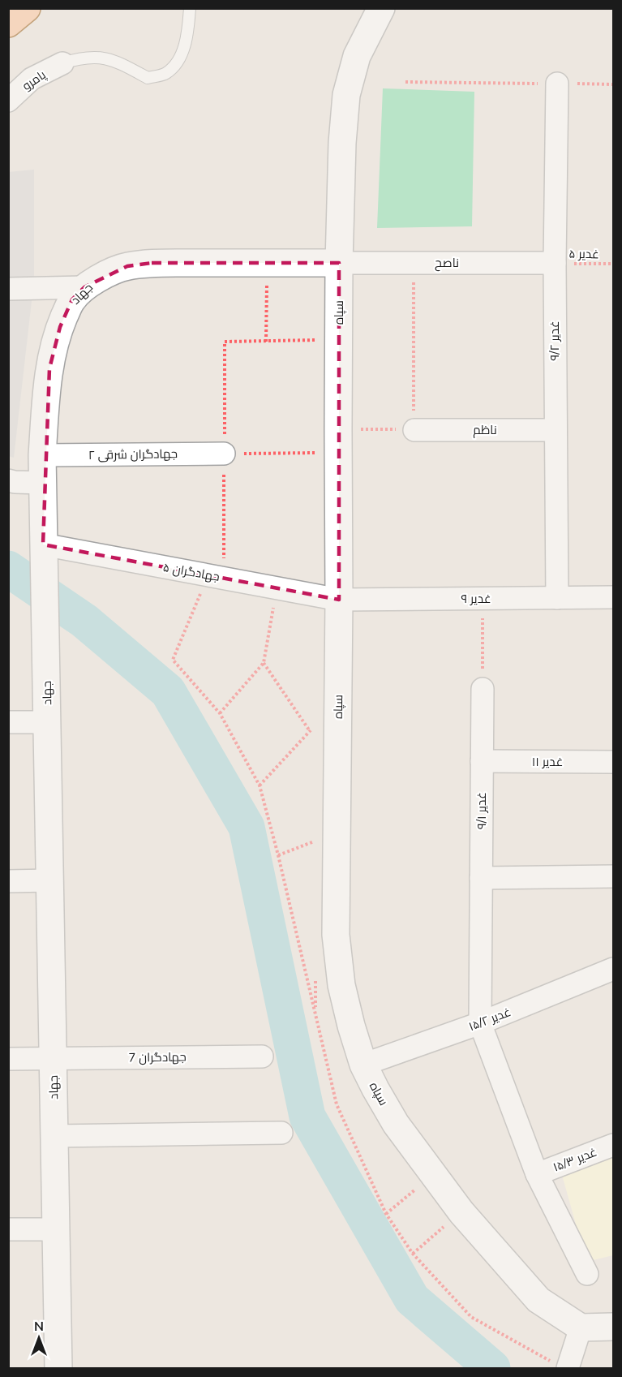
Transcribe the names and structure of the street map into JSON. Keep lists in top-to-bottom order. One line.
{"streets":{"street":["پامرو","ناصح","جهاد","سپاه","غدیر ۹/۲","ناظم","جهادگران شرقی ۲","جهادگران ۵","غدیر ۹","غدیر ۱۱","غدیر ۹/۱","غدیر ۱۵/۲","جهادگران 7","غدیر ۱۵/۳"],"path":["غدیر ۵"]},"crossings":[["غدیر ۵","ناصح"],["غدیر ۵","غدیر ۹/۲"],["ناصح","جهاد"],["ناصح","سپاه"],["ناصح","غدیر ۹/۲"],["جهاد","سپاه"],["جهاد","جهادگران شرقی ۲"],["جهاد","جهادگران ۵"],["جهاد","جهادگران 7"],["سپاه","جهادگران ۵"],["سپاه","غدیر ۹"],["سپاه","غدیر ۱۵/۲"],["غدیر ۹/۲","ناظم"],["غدیر ۹/۲","غدیر ۹"],["جهادگران ۵","غدیر ۹"],["غدیر ۱۱","غدیر ۹/۱"],["غدیر ۹/۱","غدیر ۱۵/۲"]],"north":"top"}
